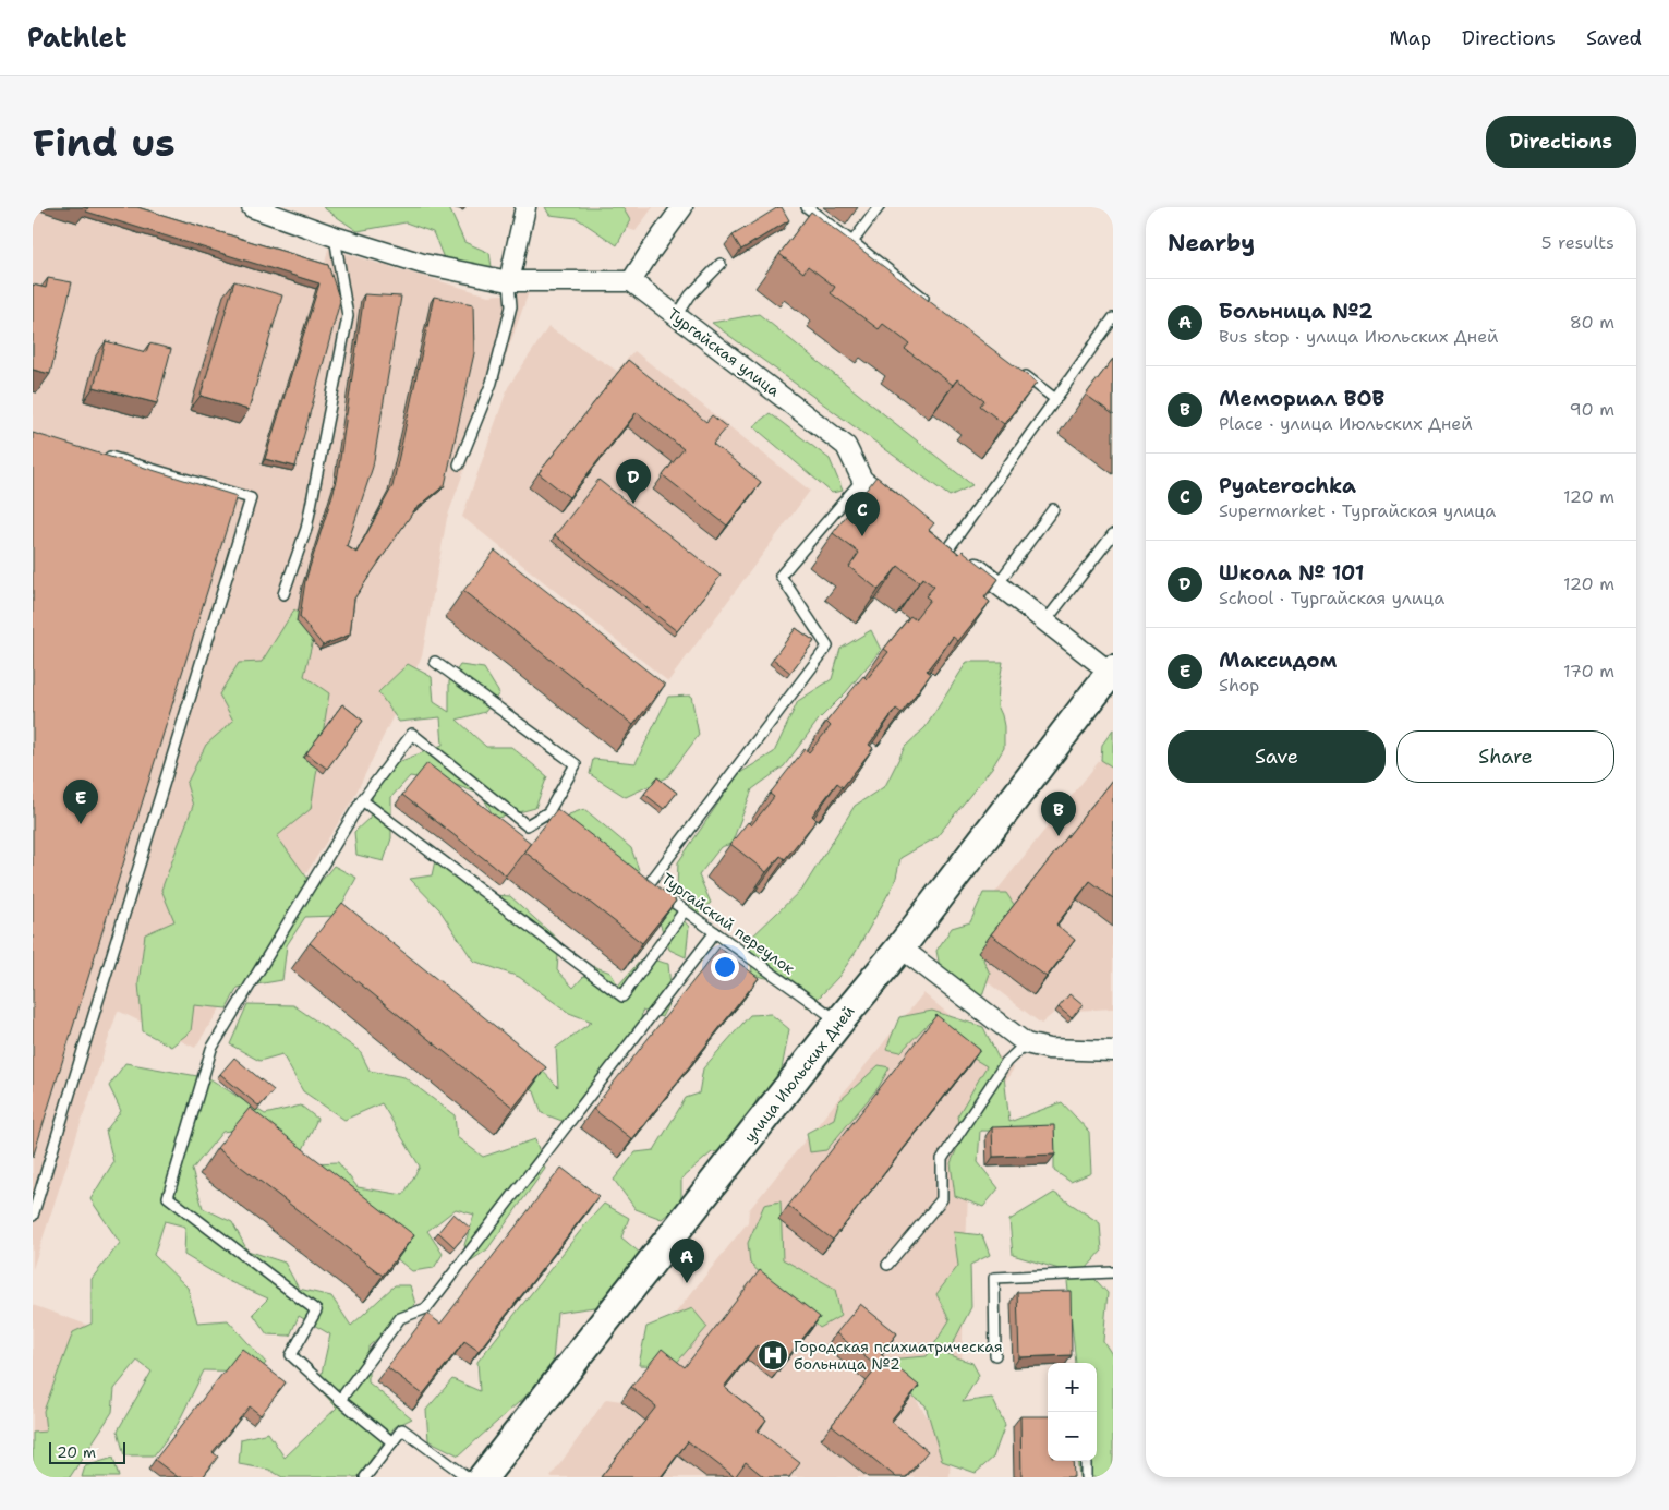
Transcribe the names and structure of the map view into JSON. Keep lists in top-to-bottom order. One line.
{"streets":{"street":["Тургайская улица","улица Июльских Дней"],"lane":["Тургайский переулок"]},"crossings":[["Тургайская улица","Тургайский переулок"],["Тургайский переулок","улица Июльских Дней"]],"places":{"hospital":["Городская психиатрическая больница №2"]},"scale_bar":"20 m","page":{"header":"Pathlet","nav":["Map","Directions","Saved"],"buttons":["Directions",["Save","Share"]],"title":"Find us","heading":["Nearby","5 results"],"list":[{"mark":"A","name":"Больница №2","note":"Bus stop · улица Июльских Дней","value":"80 m"},{"mark":"B","name":"Мемориал ВОВ","note":"Place · улица Июльских Дней","value":"90 m"},{"mark":"C","name":"Pyaterochka","note":"Supermarket · Тургайская улица","value":"120 m"},{"mark":"D","name":"Школа № 101","note":"School · Тургайская улица","value":"120 m"},{"mark":"E","name":"Максидом","note":"Shop","value":"170 m"}],"pins":["D","C","E","B","A"],"map_buttons":["+","−"],"scale":"20 m"}}
